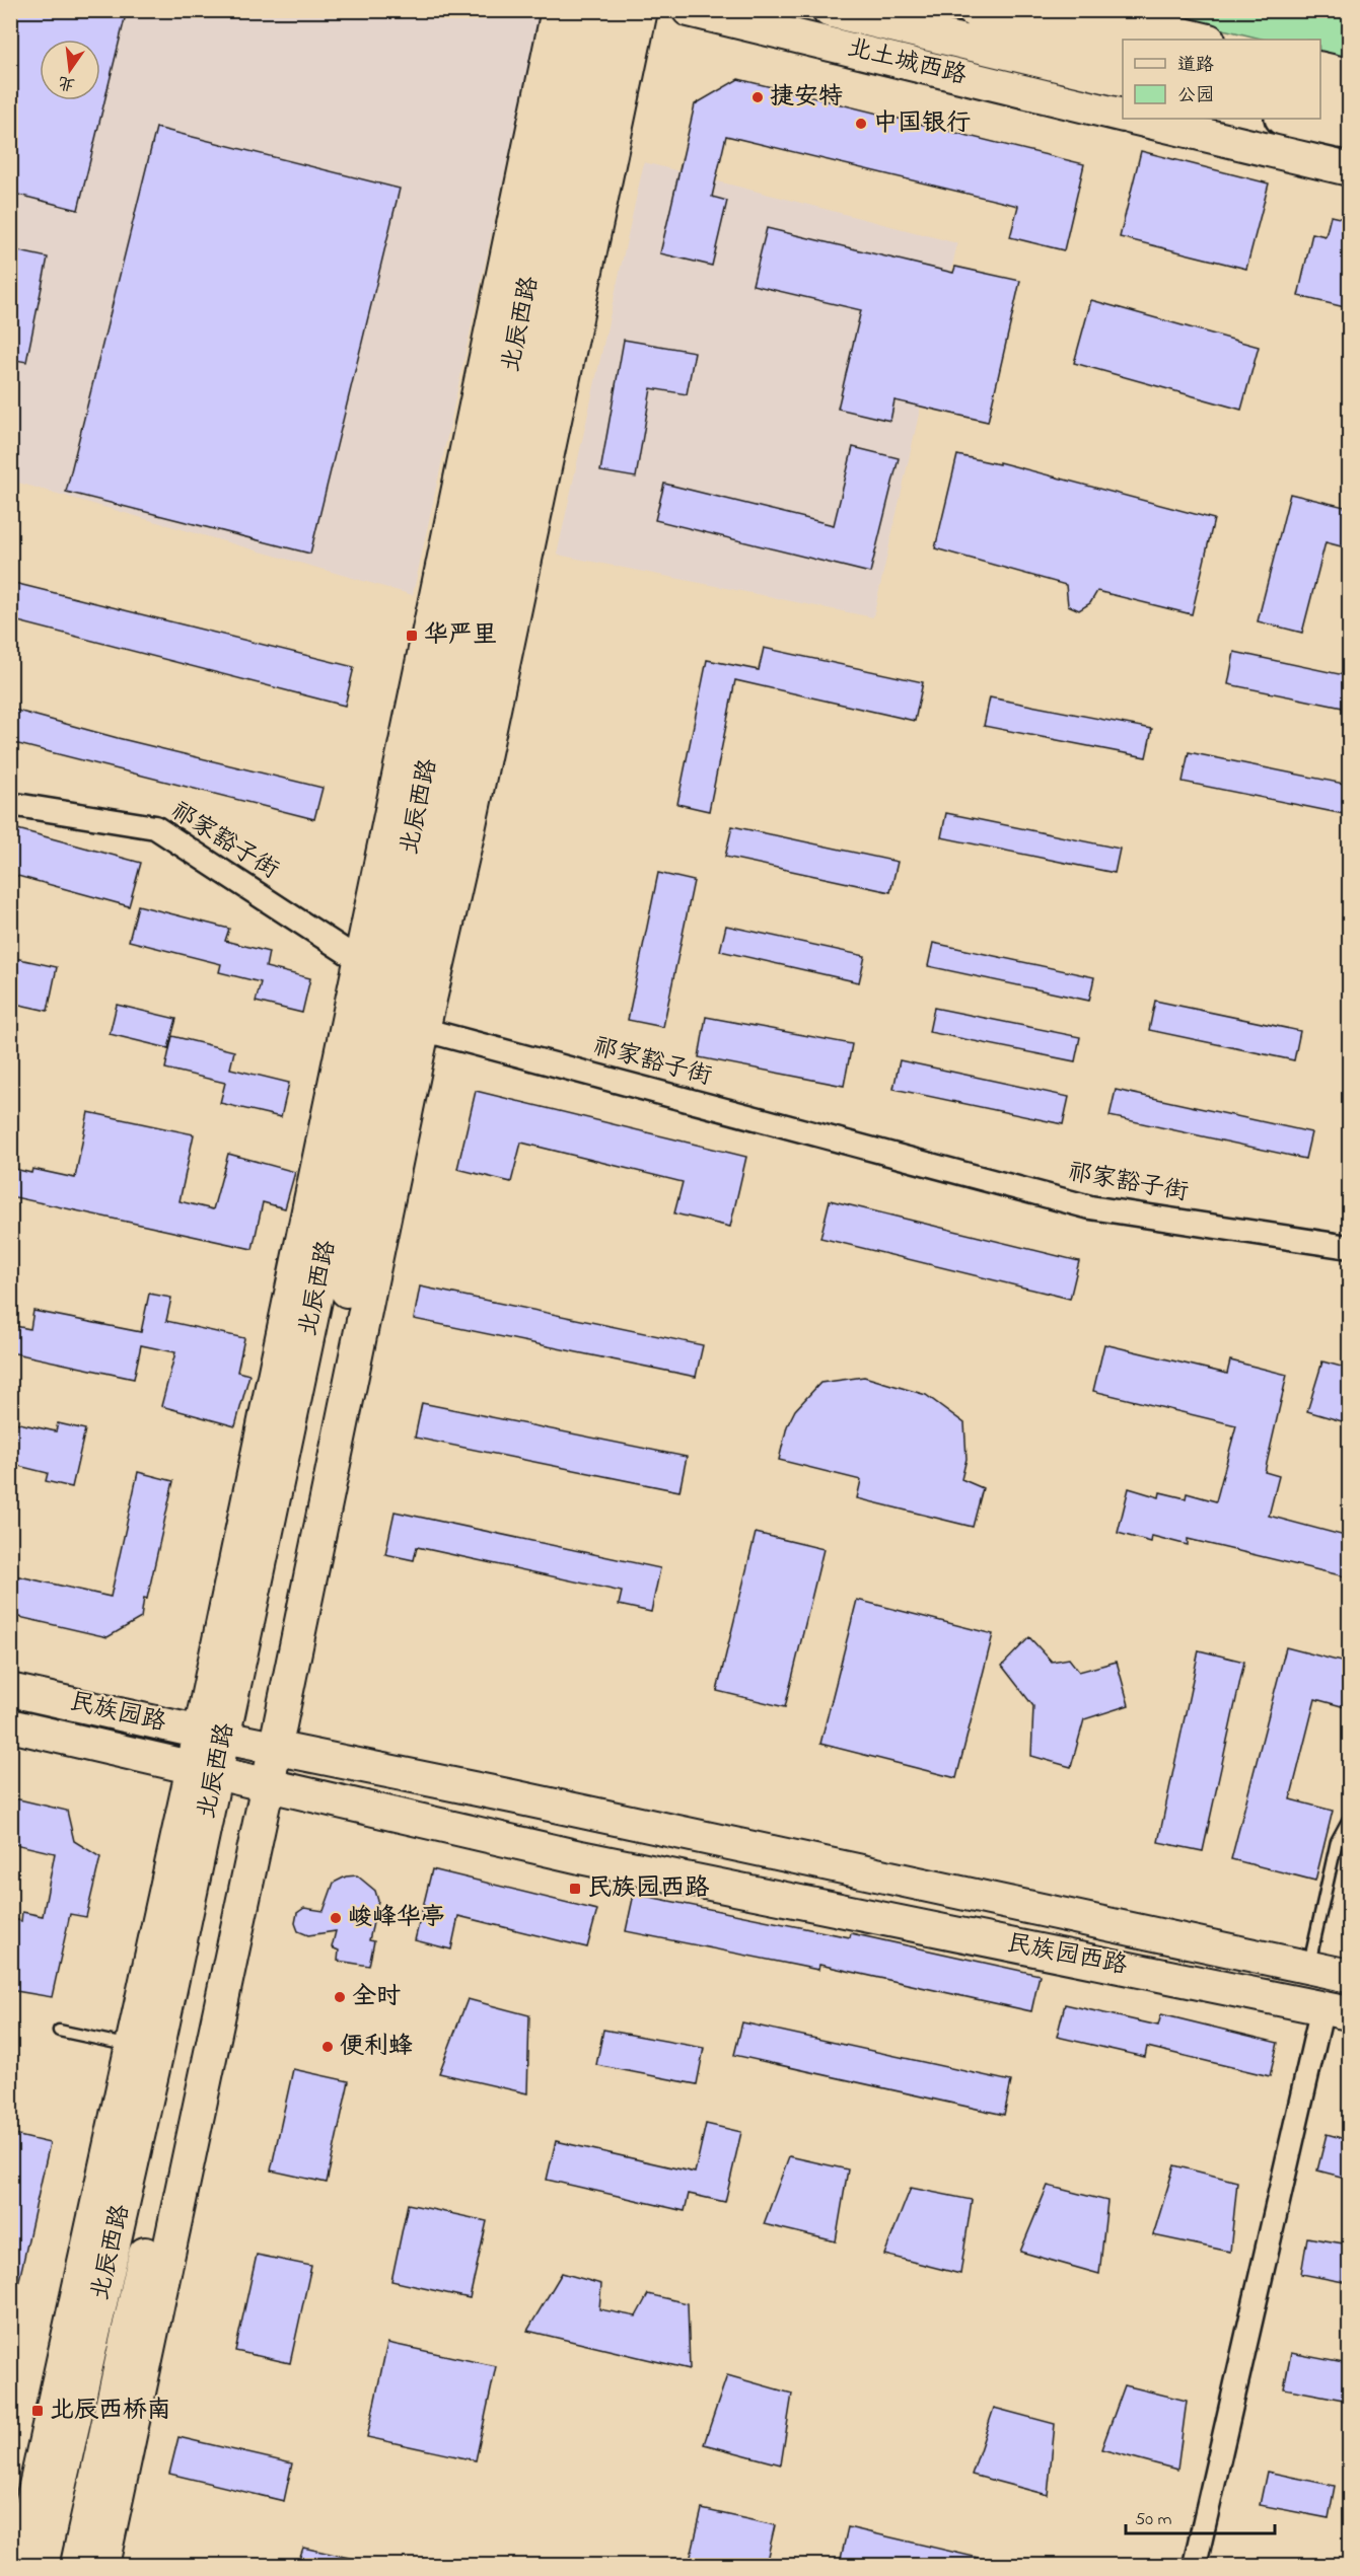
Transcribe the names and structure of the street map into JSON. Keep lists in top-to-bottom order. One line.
{"streets":{"main road":["北土城西路","北辰西路","民族园路","民族园西路"],"street":["祁家豁子街"]},"crossings":[["北辰西路","祁家豁子街"],["北辰西路","民族园路"],["北辰西路","民族园西路"],["民族园路","民族园西路"]],"places":{"other":["捷安特","中国银行","峻峰华亭","全时","便利蜂"],"transit":["华严里","民族园西路","北辰西桥南"]},"legend":["道路","公园"],"scale_bar":"50 m","north":"bottom"}
